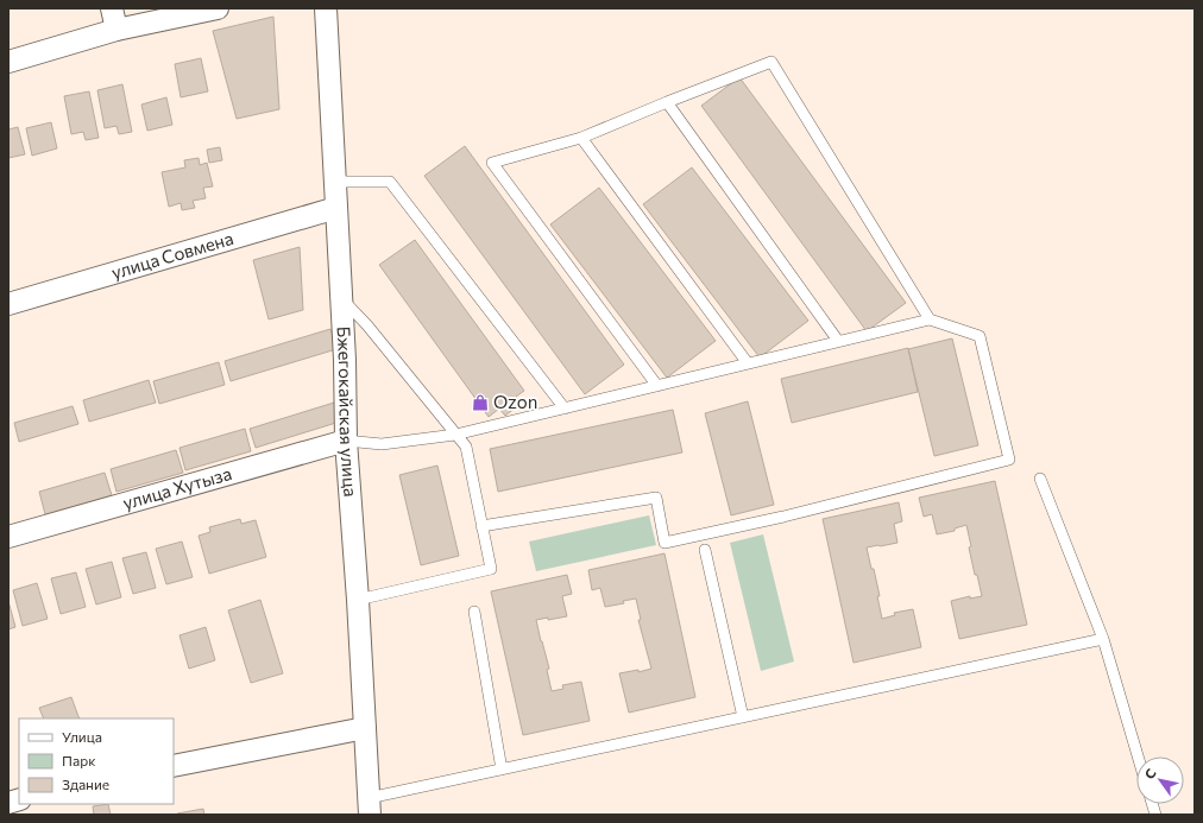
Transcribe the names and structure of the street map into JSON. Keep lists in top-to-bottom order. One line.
{"streets":{"street":["улица Совмена","Бжегокайская улица","улица Хутыза"]},"crossings":[["улица Совмена","Бжегокайская улица"],["Бжегокайская улица","улица Хутыза"]],"places":{"shop":["Ozon"]},"legend":["Улица","Парк","Здание"],"north":"top left"}
